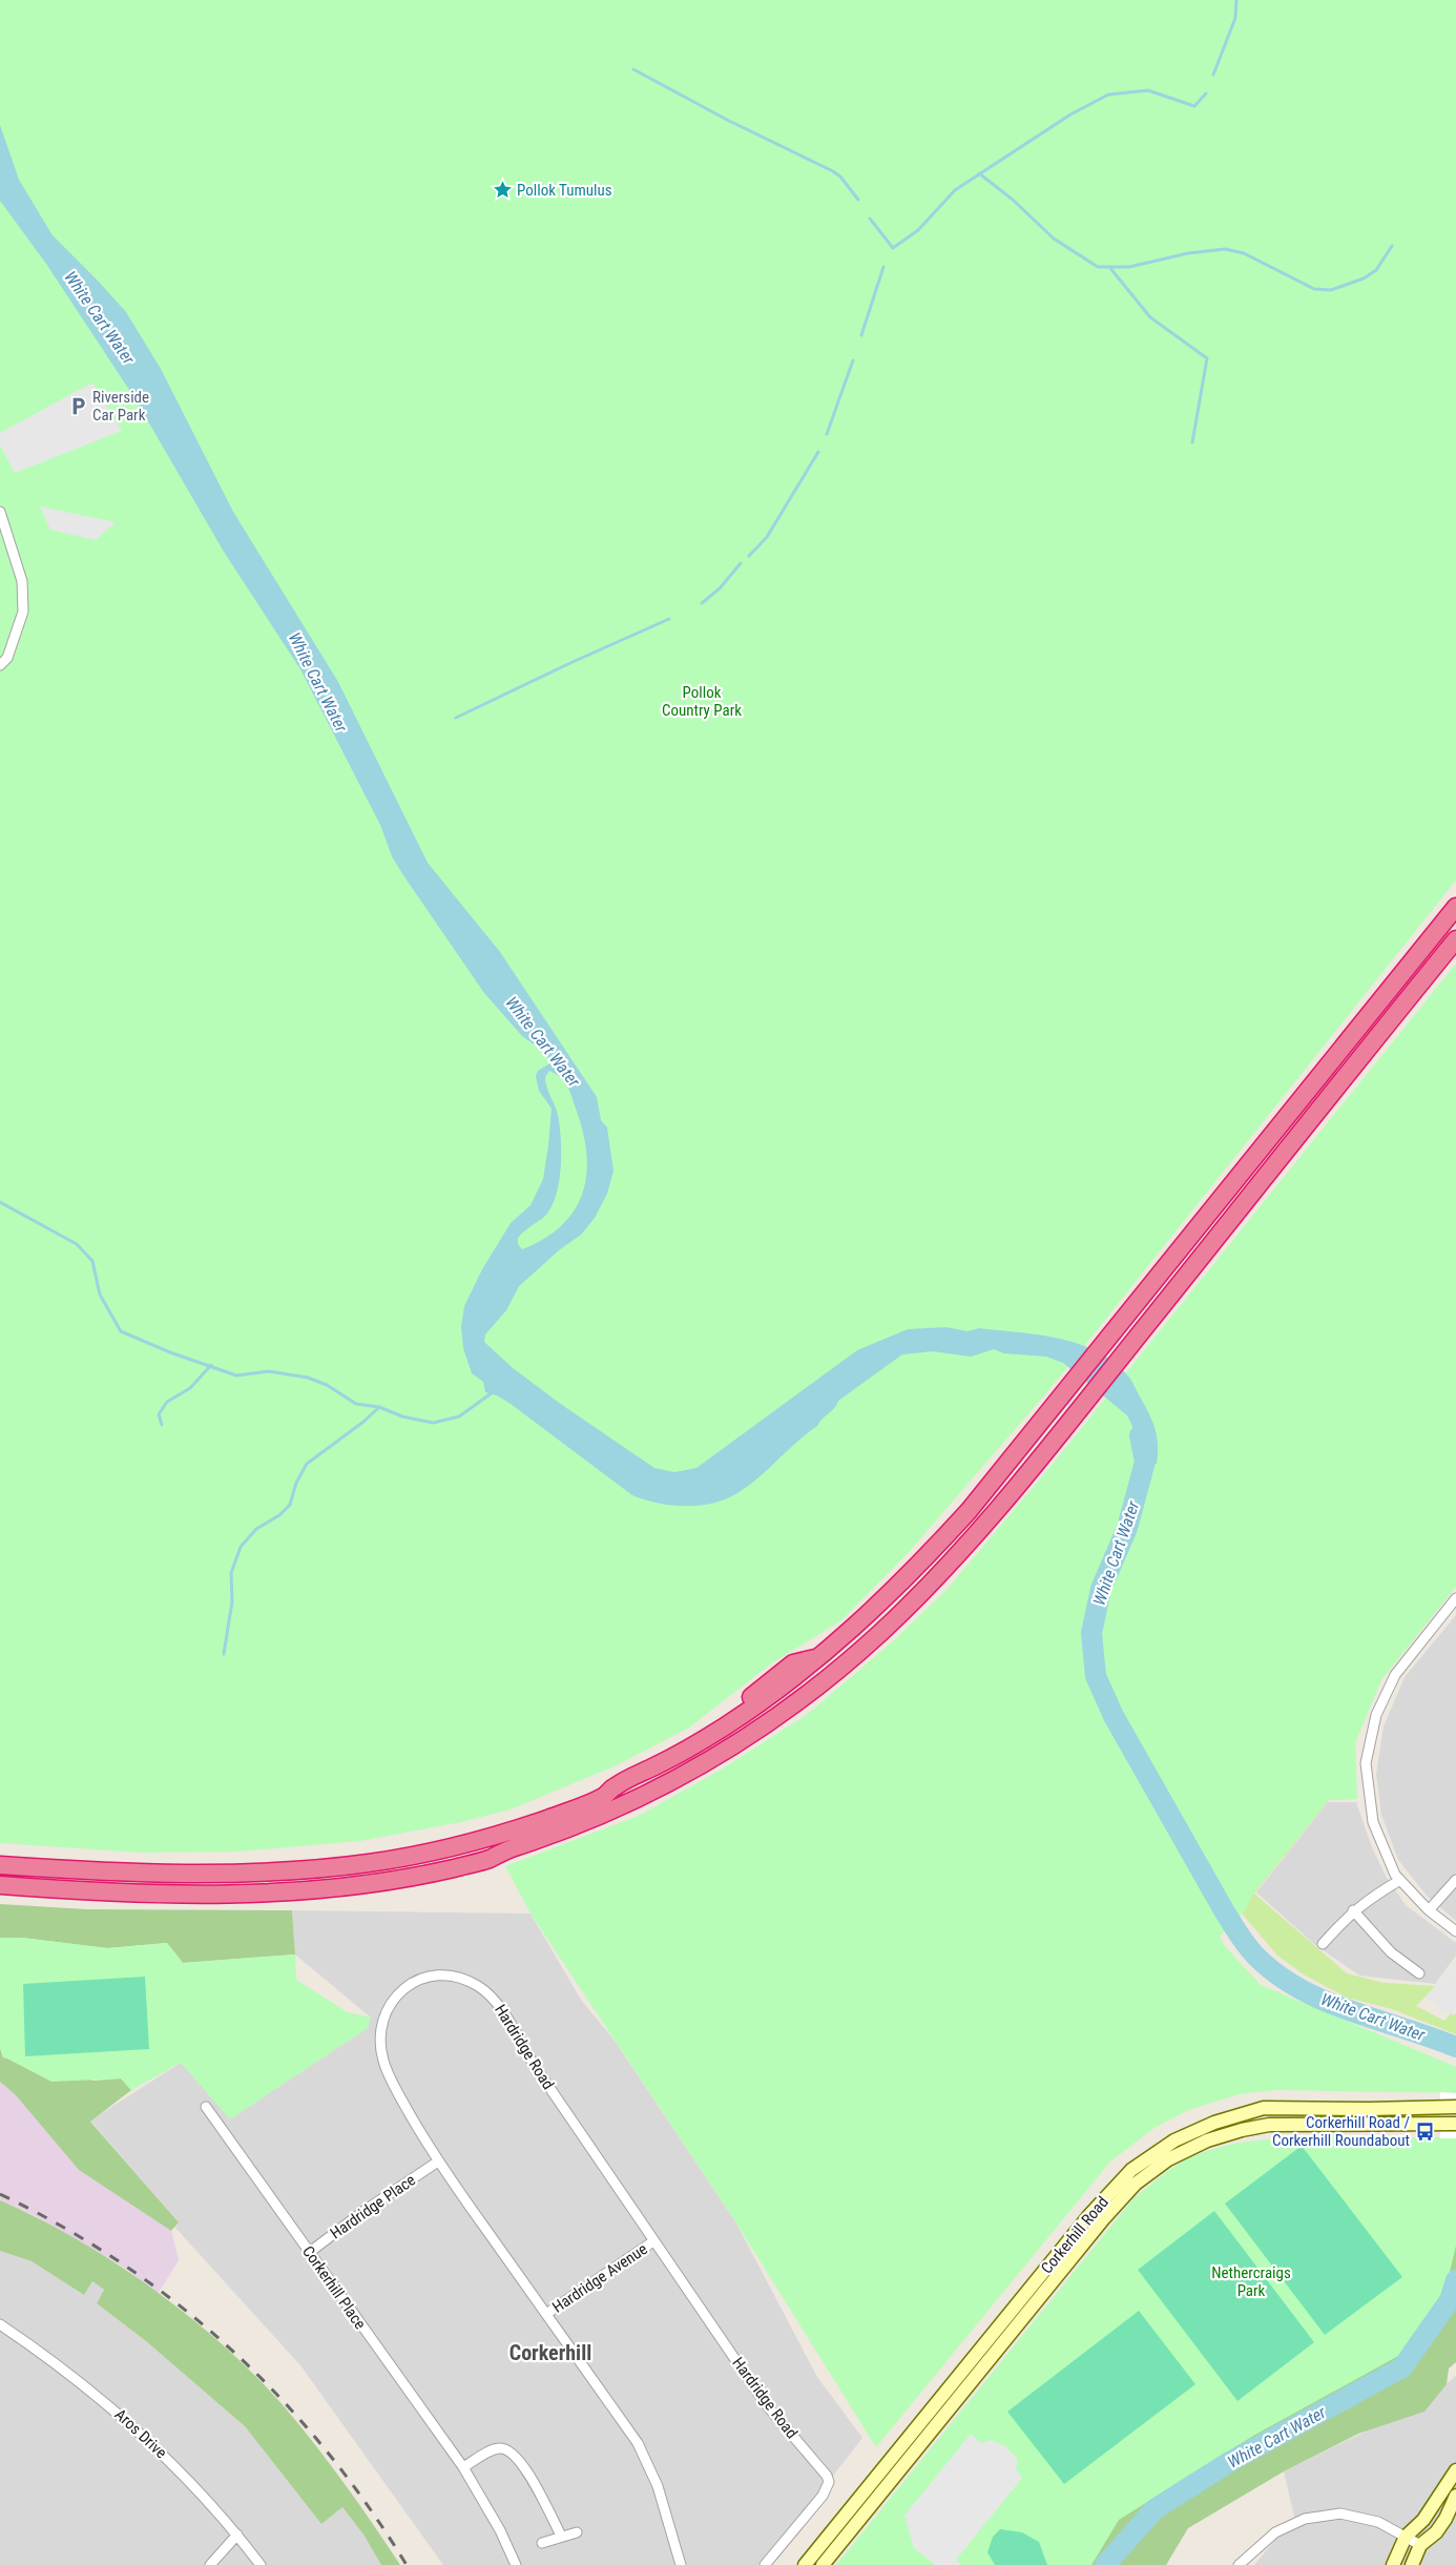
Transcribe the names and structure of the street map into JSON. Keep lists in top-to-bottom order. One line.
{"streets":{"street":["Hardridge Road","Hardridge Place","Corkerhill Road","Hardridge Avenue","Corkerhill Place","Aros Drive"]},"crossings":[["Hardridge Road","Hardridge Place"],["Hardridge Road","Hardridge Avenue"],["Hardridge Place","Corkerhill Place"]],"districts":["Corkerhill"],"water":["White Cart Water"],"parks":["Pollok Country Park","Nethercraigs Park"],"places":{"place":["Pollok Tumulus"],"parking":["Riverside Car Park"],"bus stop":["Corkerhill Road / Corkerhill Roundabout"]}}
